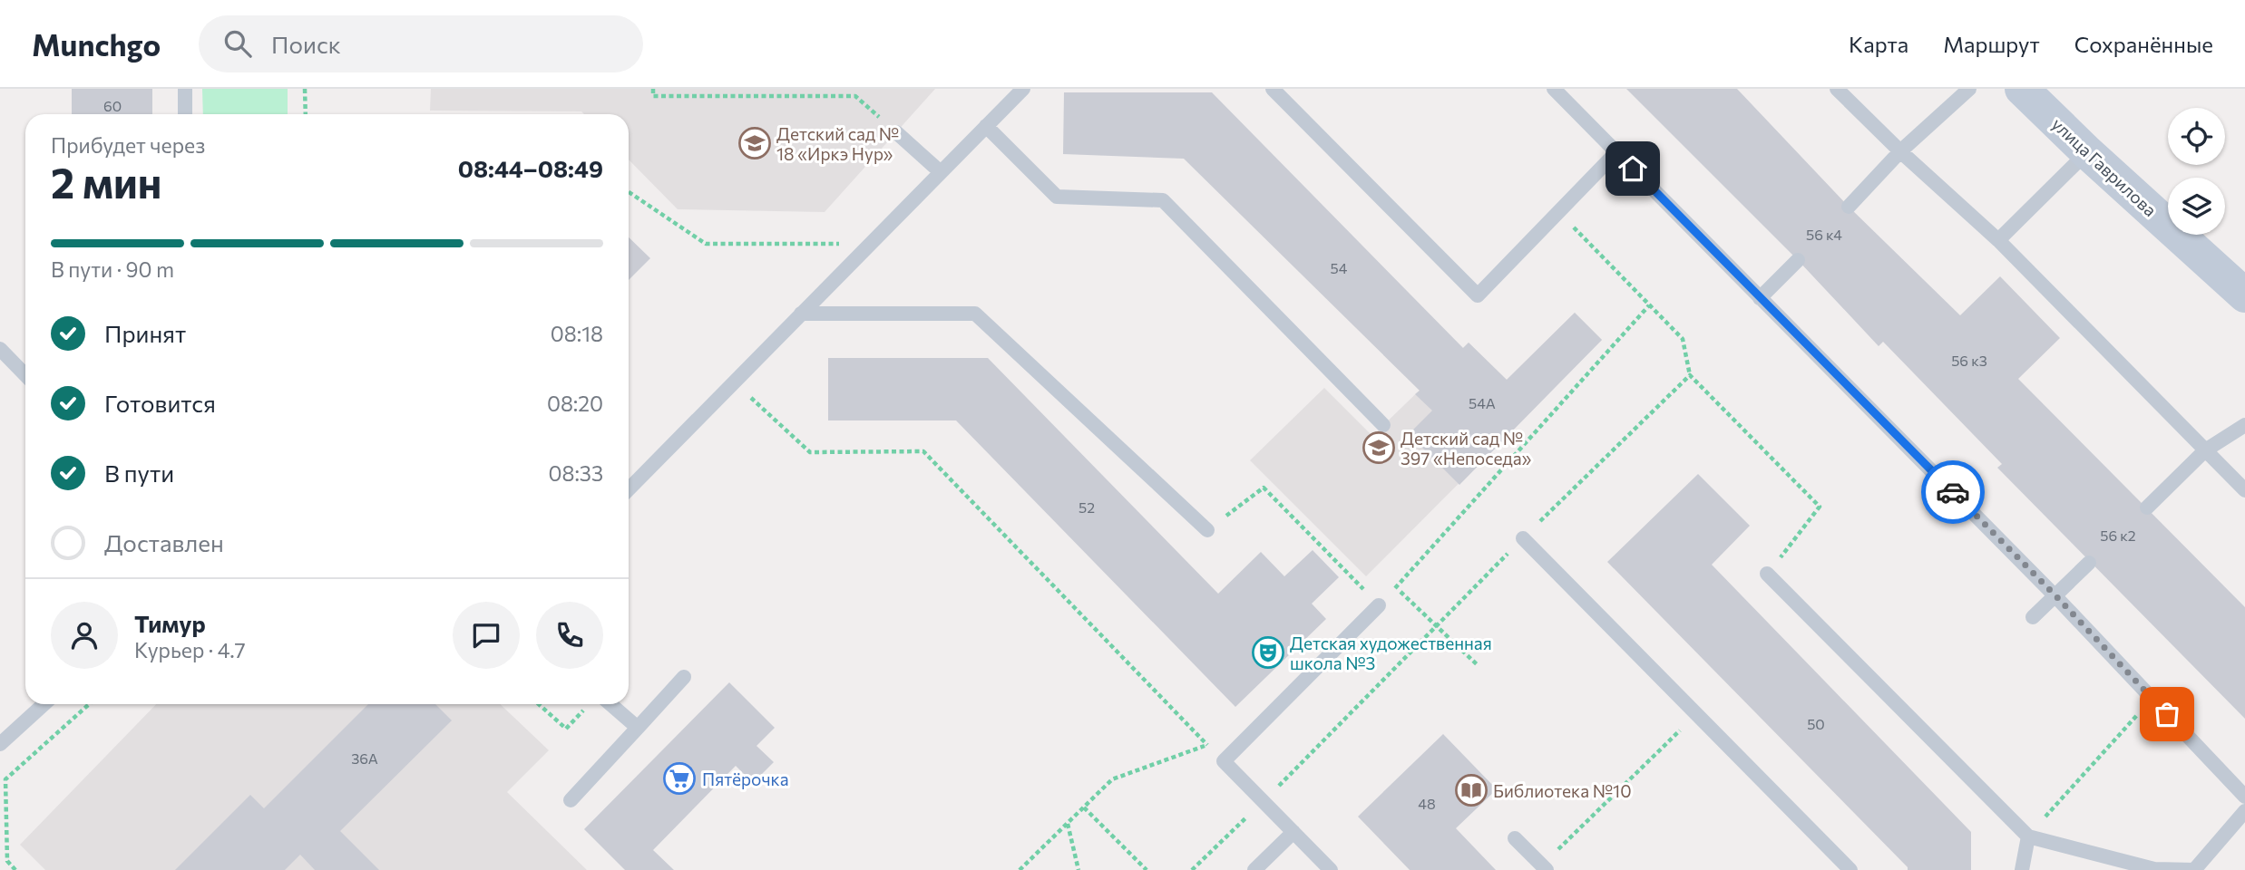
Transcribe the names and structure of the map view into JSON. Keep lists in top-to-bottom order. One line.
{"streets":{"street":["улица Гаврилова"]},"places":{"school or university":["Детский сад № 18 «Иркэ Нур»","Детский сад № 397 «Непоседа»"],"theatre":["Детская художественная школа №3"],"supermarket":["Пятёрочка"],"library":["Библиотека №10"]},"house_numbers":["60","56 к4","54","56 к3","54А","52","56 к2","50","36А","48"],"page":{"header":"Munchgo","search":"Поиск","nav":["Карта","Маршрут","Сохранённые"],"heading":["2 мин","Прибудет через","08:44–08:49"],"panel":["Тимур","Курьер · 4.7"],"bar":"В пути · 90 m","list":[["Принят","08:18"],["Готовится","08:20"],["В пути","08:33"],"Доставлен"]}}
